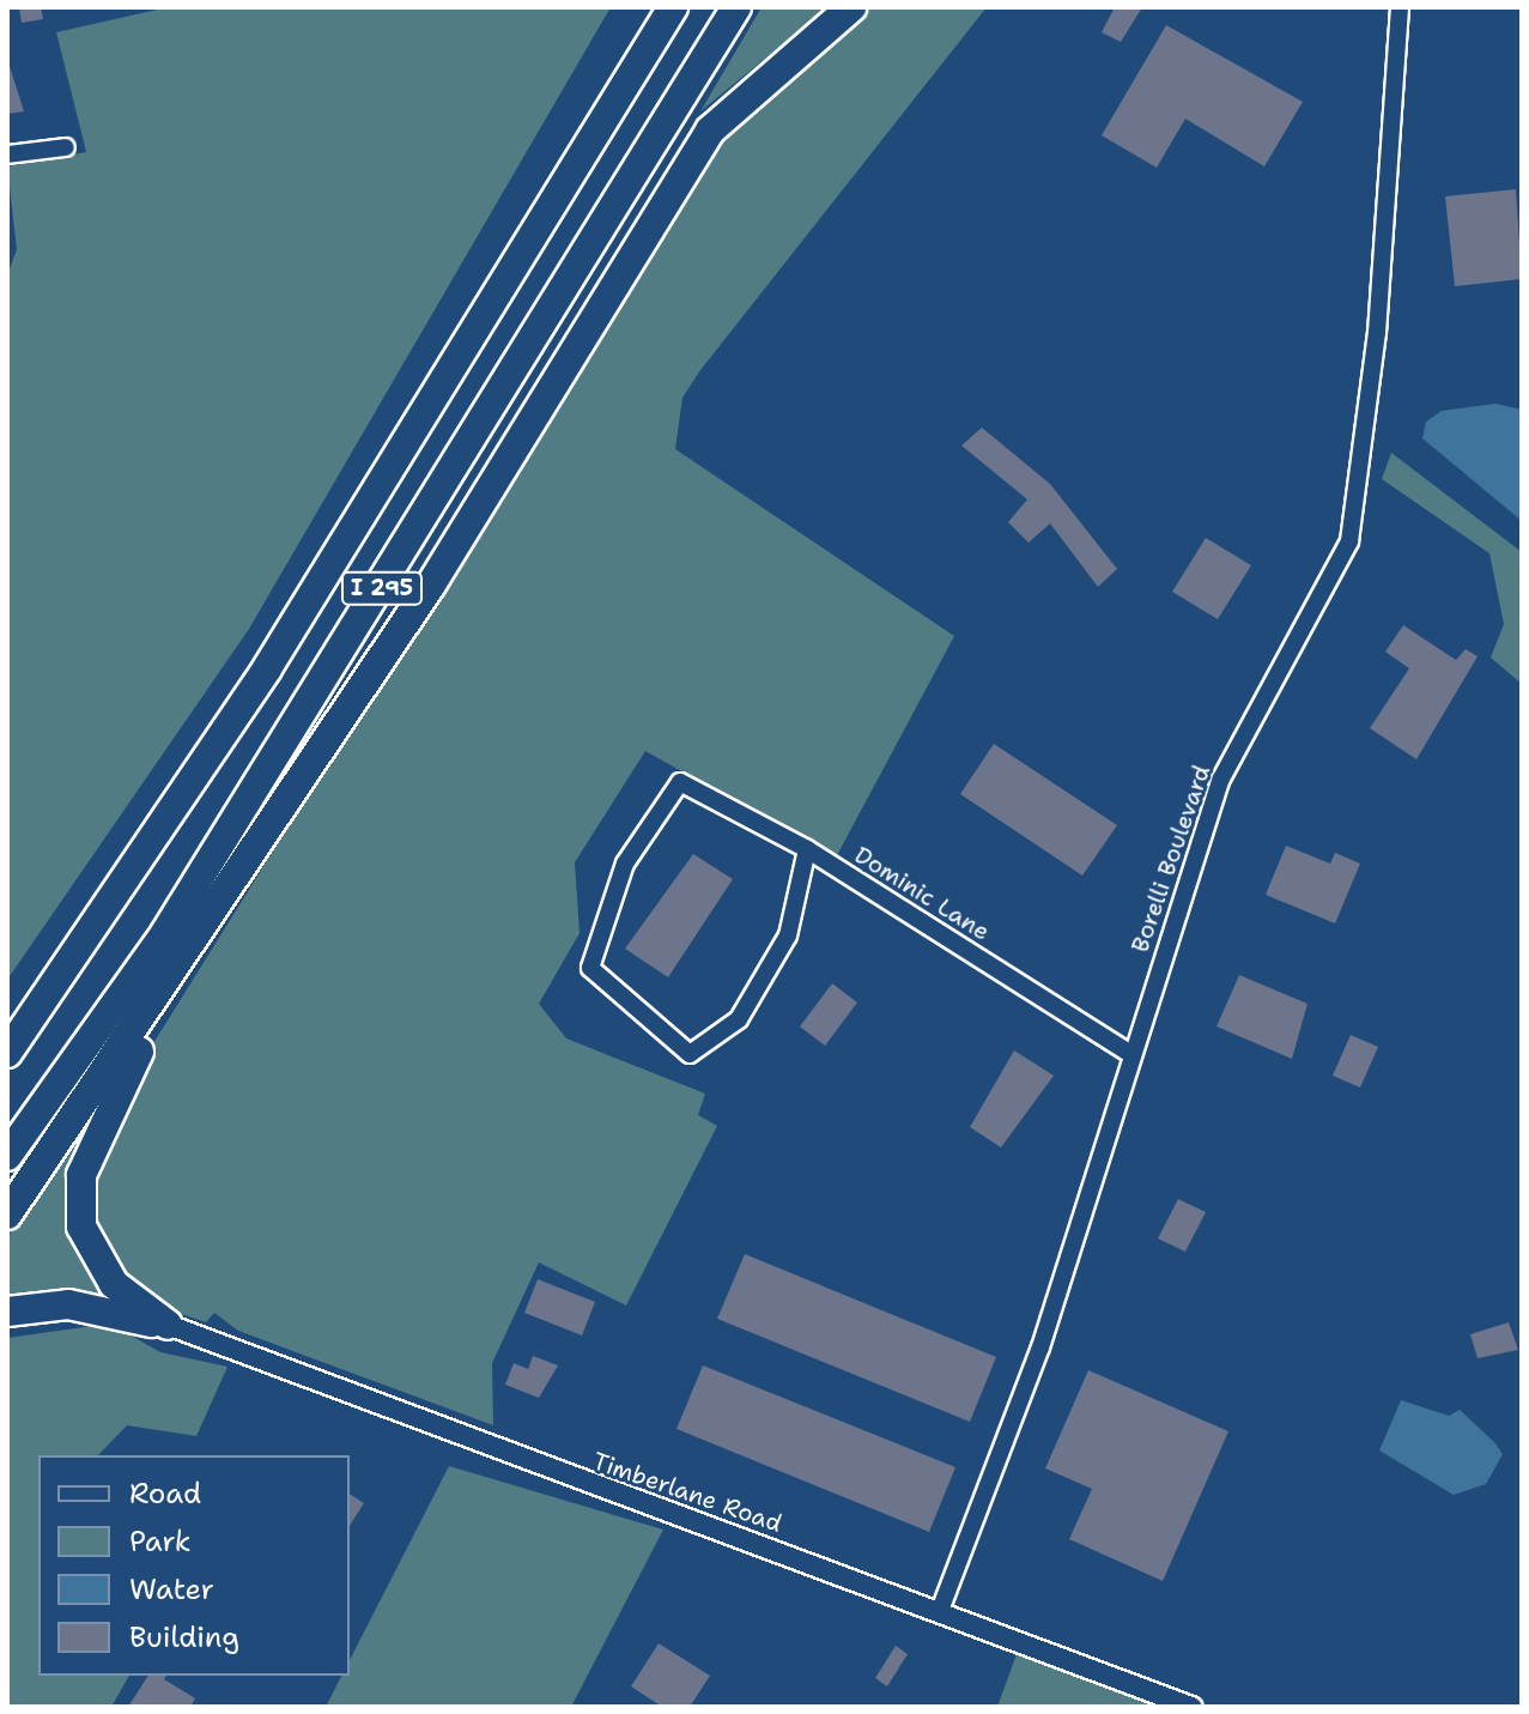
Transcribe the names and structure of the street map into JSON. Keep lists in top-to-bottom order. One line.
{"streets":{"highway":["I 295"],"street":["Borelli Boulevard","Dominic Lane","Timberlane Road"]},"crossings":[["Borelli Boulevard","Dominic Lane"],["Borelli Boulevard","Timberlane Road"]],"legend":["Road","Park","Water","Building"]}
